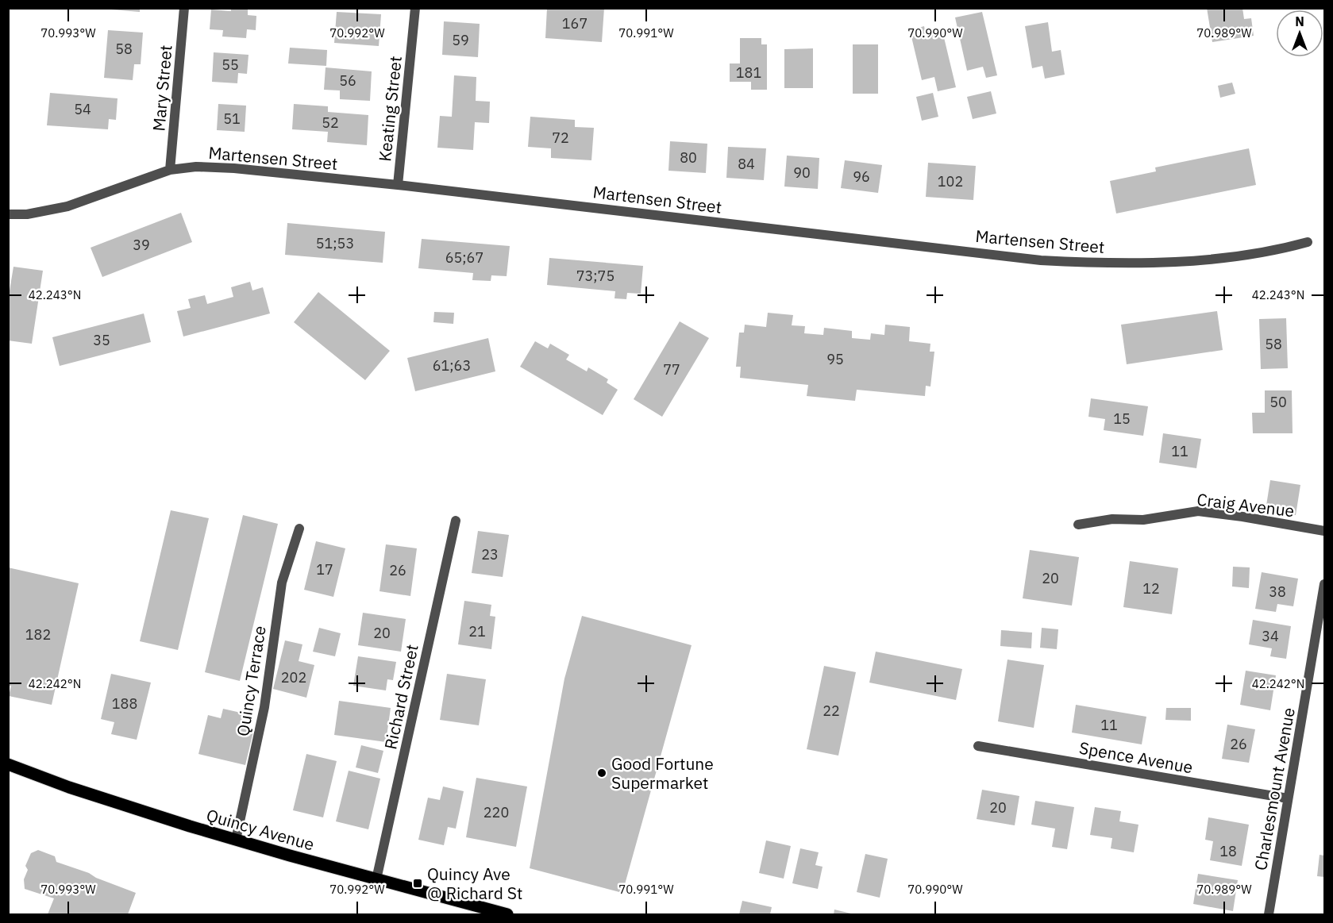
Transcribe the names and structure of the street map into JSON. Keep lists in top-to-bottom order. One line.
{"streets":{"main road":["Quincy Avenue"],"street":["Mary Street","Keating Street","Martensen Street","Craig Avenue","Quincy Terrace","Richard Street","Spence Avenue","Charlesmount Avenue"]},"crossings":[["Mary Street","Martensen Street"],["Keating Street","Martensen Street"],["Quincy Terrace","Quincy Avenue"],["Richard Street","Quincy Avenue"],["Spence Avenue","Charlesmount Avenue"]],"places":{"other":["Good Fortune Supermarket"],"transit":["Quincy Ave @ Richard St"]},"house_numbers":["167","59","58","55","181","56","54","51","52","72","80","84","90","96","102","51;53","39","65;67","73;75","35","58","95","61;63","77","50","15","11","23","17","26","20","12","38","21","20","182","34","202","188","22","11","26","20","220","18"],"north":"top","coordinates":["70.993°W","70.992°W","70.991°W","70.990°W","70.989°W","42.243°N","42.242°N"]}
